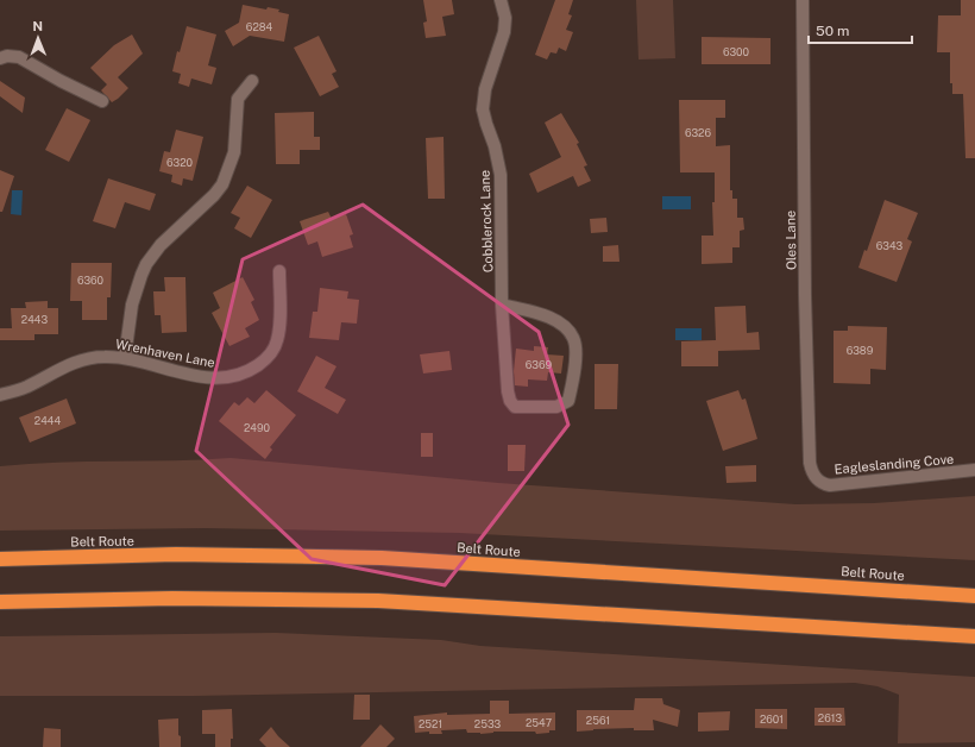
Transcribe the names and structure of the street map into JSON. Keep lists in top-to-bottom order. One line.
{"streets":{"highway":["Belt Route"],"street":["Cobblerock Lane","Oles Lane","Wrenhaven Lane","Eagleslanding Cove"]},"crossings":[["Oles Lane","Eagleslanding Cove"]],"house_numbers":["6284","6300","6326","6320","6343","6360","2443","6389","6369","2444","2490","2613","2601","2561","2547","2521","2533"],"scale_bar":"50 m","north":"top"}
